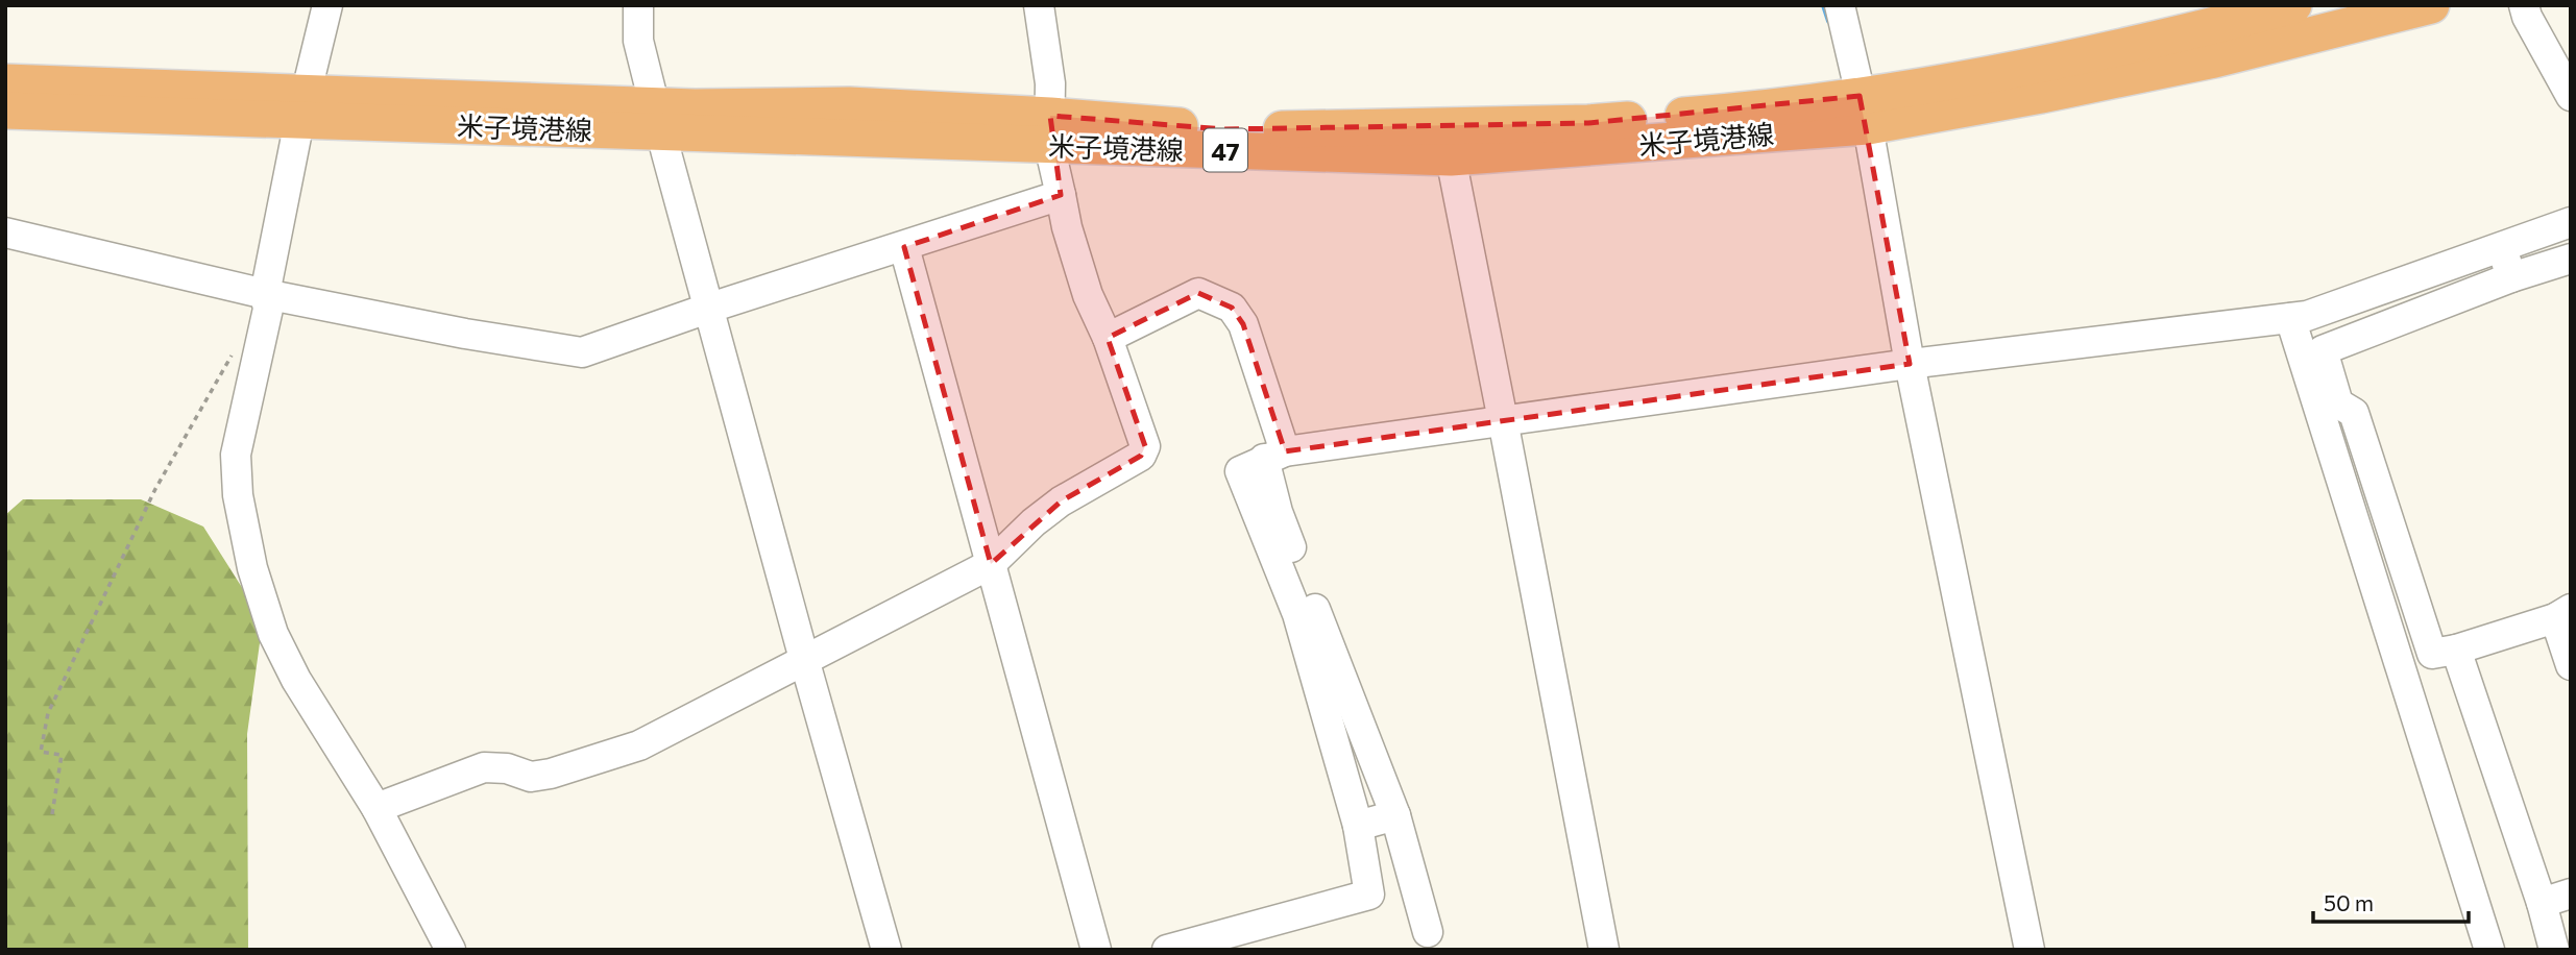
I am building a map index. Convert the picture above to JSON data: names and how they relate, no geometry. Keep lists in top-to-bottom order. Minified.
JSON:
{"streets":{"main road":["米子境港線","47"]},"scale_bar":"50 m"}
